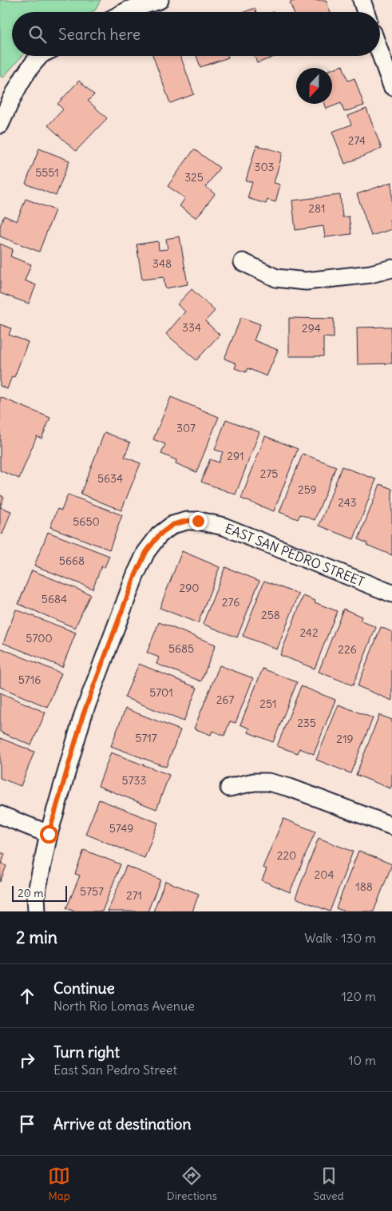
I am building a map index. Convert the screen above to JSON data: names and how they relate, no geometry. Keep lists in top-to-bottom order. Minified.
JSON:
{"streets":{"street":["EAST SAN PEDRO STREET"]},"house_numbers":["274","303","5551","325","281","348","334","294","307","291","275","5634","259","243","5650","5668","290","5684","276","258","242","5700","5685","226","5716","5701","267","251","235","5717","219","5733","5749","220","204","188","5757","271"],"scale_bar":"20 m","north":"bottom","page":{"search":"Search here","scale":"20 m","heading":["2 min","Walk · 130 m"],"list":[["Continue","North Rio Lomas Avenue","120 m"],["Turn right","East San Pedro Street","10 m"],"Arrive at destination"],"nav":["Map","Directions","Saved"]}}
